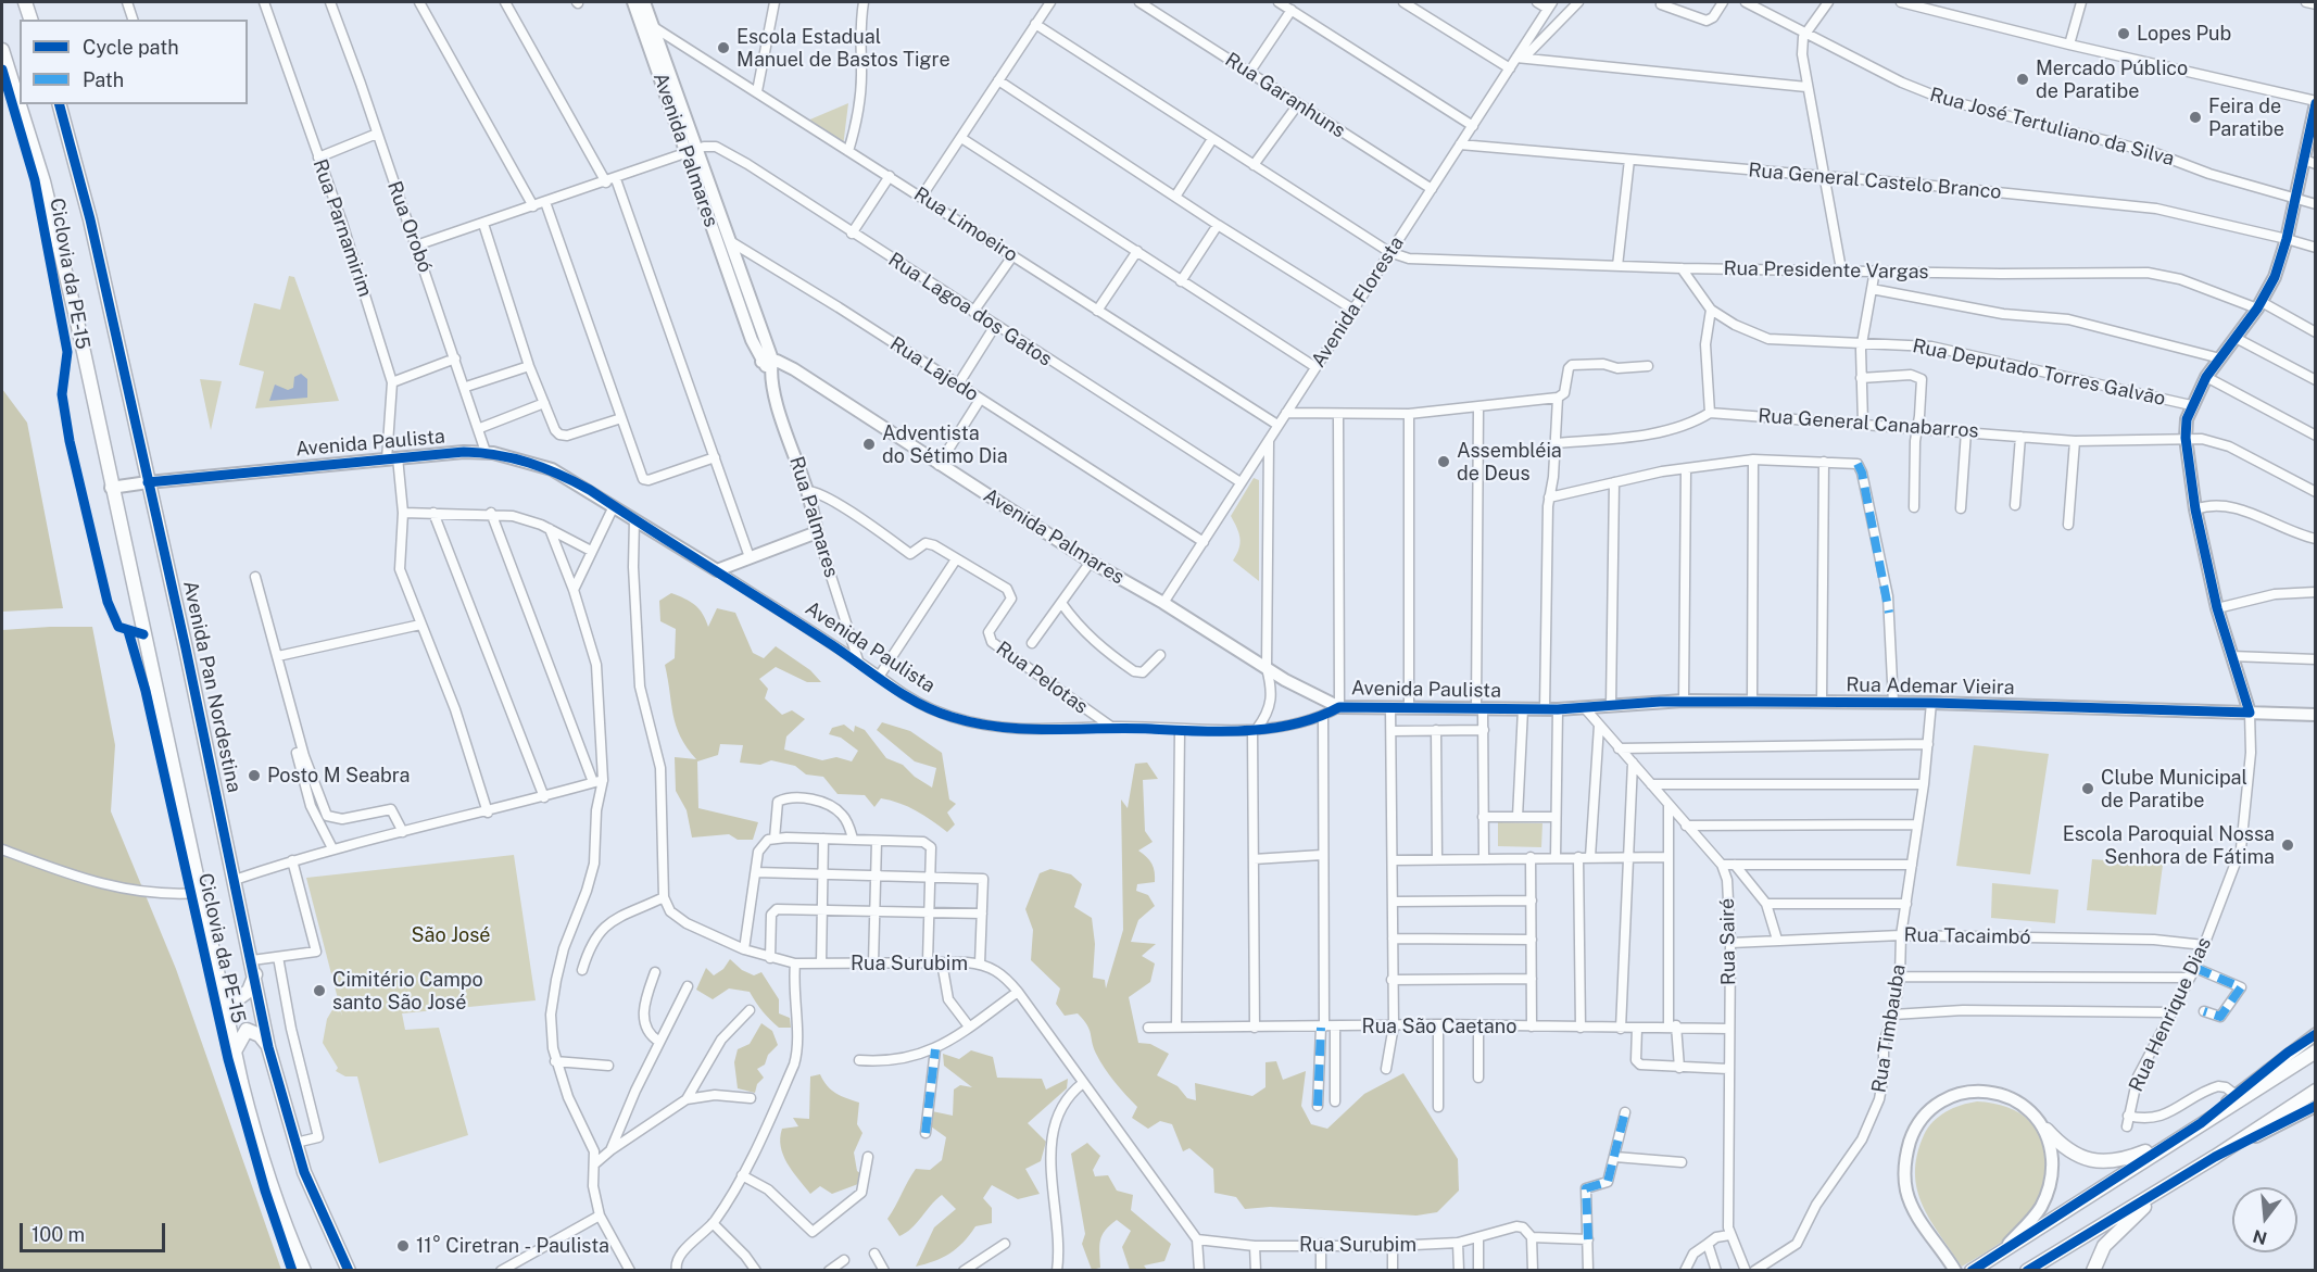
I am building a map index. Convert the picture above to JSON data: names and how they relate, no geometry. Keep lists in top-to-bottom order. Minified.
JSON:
{"streets":{"highway":["Avenida Pan Nordestina"],"main road":["Avenida Palmares","Avenida Paulista","Rua Palmares","Rua Ademar Vieira"],"street":["Rua Garanhuns","Rua José Tertuliano da Silva","Rua General Castelo Branco","Rua Limoeiro","Rua Orobó","Rua Parnamirim","Rua Presidente Vargas","Avenida Floresta","Rua Lagoa dos Gatos","Rua Lajedo","Rua Deputado Torres Galvão","Rua General Canabarros","Rua Pelotas","Rua Tacaimbó","Rua Sairé","Rua Surubim","Rua Henrique Dias","Rua São Caetano","Rua Timbauba"],"cycle path":["Ciclovia da PE-15"]},"crossings":[["Rua Garanhuns","Avenida Floresta"],["Avenida Palmares","Rua Limoeiro"],["Avenida Palmares","Avenida Floresta"],["Avenida Palmares","Rua Lagoa dos Gatos"],["Avenida Palmares","Rua Lajedo"],["Avenida Palmares","Avenida Paulista"],["Avenida Palmares","Rua Palmares"],["Rua General Castelo Branco","Avenida Floresta"],["Rua Limoeiro","Avenida Floresta"],["Rua Orobó","Avenida Paulista"],["Rua Parnamirim","Avenida Paulista"],["Rua Presidente Vargas","Avenida Floresta"],["Rua Presidente Vargas","Rua Deputado Torres Galvão"],["Avenida Floresta","Rua Lagoa dos Gatos"],["Avenida Floresta","Rua Lajedo"],["Avenida Paulista","Rua Palmares"],["Avenida Paulista","Rua Pelotas"],["Avenida Paulista","Avenida Pan Nordestina"],["Avenida Paulista","Rua Ademar Vieira"],["Rua Palmares","Rua Pelotas"],["Rua Ademar Vieira","Rua Henrique Dias"],["Rua Ademar Vieira","Rua Timbauba"],["Rua Tacaimbó","Rua Sairé"],["Rua Tacaimbó","Rua Henrique Dias"],["Rua Tacaimbó","Rua Timbauba"],["Rua Sairé","Rua São Caetano"]],"parks":["São José"],"places":["Lopes Pub","Escola Estadual Manuel de Bastos Tigre","Mercado Público de Paratibe","Feira de Paratibe","Adventista do Sétimo Dia","Assembléia de Deus","Posto M Seabra","Clube Municipal de Paratibe","Escola Paroquial Nossa Senhora de Fátima","Cimitério Campo santo São José","11° Ciretran - Paulista"],"legend":["Cycle path","Path"],"scale_bar":"100 m","north":"bottom"}
